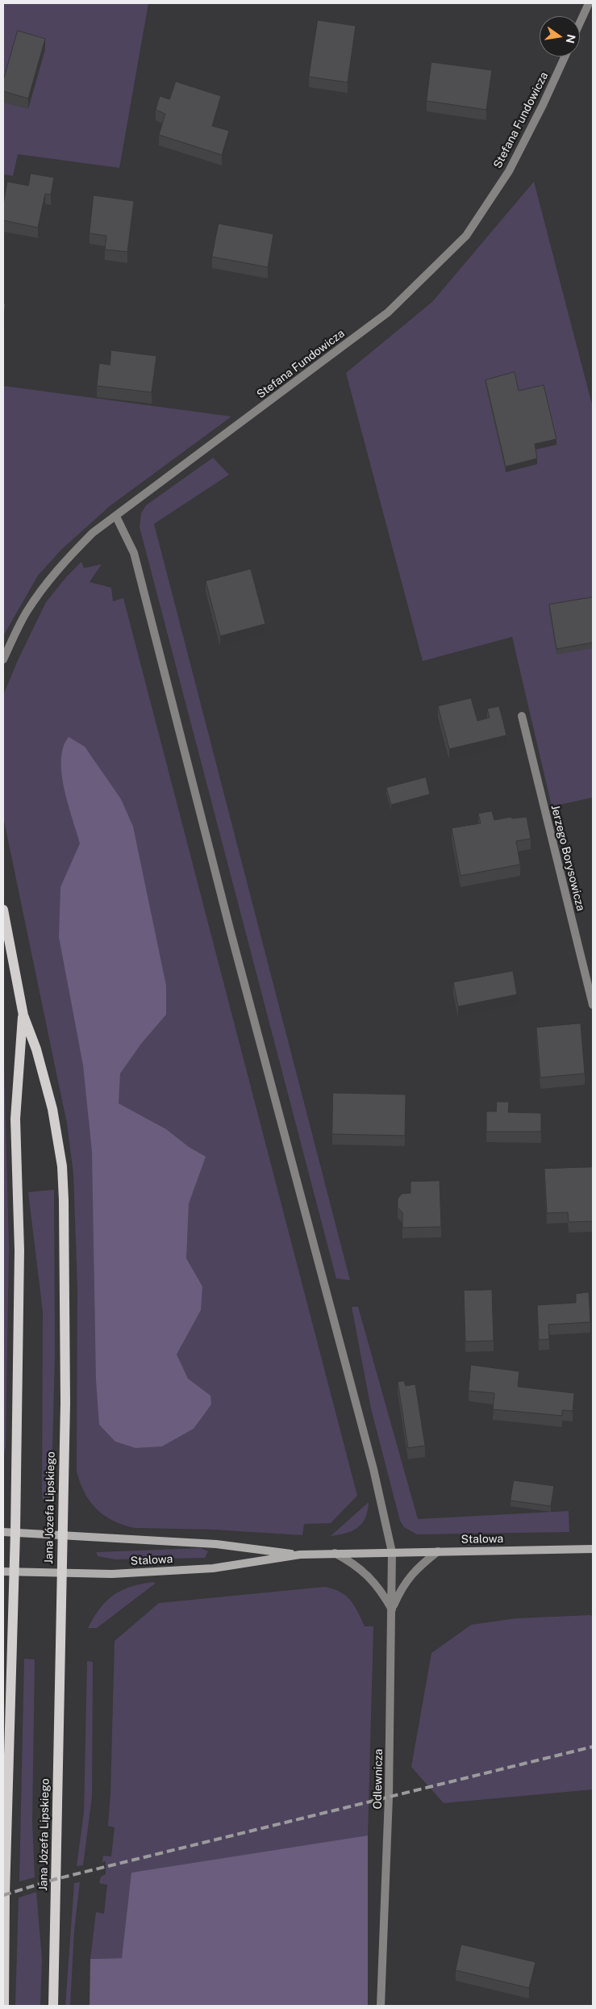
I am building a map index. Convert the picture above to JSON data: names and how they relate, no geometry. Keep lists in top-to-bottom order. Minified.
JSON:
{"streets":{"main road":["Jana Józefa Lipskiego"],"street":["Stefana Fundowicza","Jerzego Borysowicza","Stalowa","Odlewnicza"]},"crossings":[["Stefana Fundowicza","Odlewnicza"],["Jana Józefa Lipskiego","Stalowa"],["Stalowa","Odlewnicza"]],"north":"right"}
